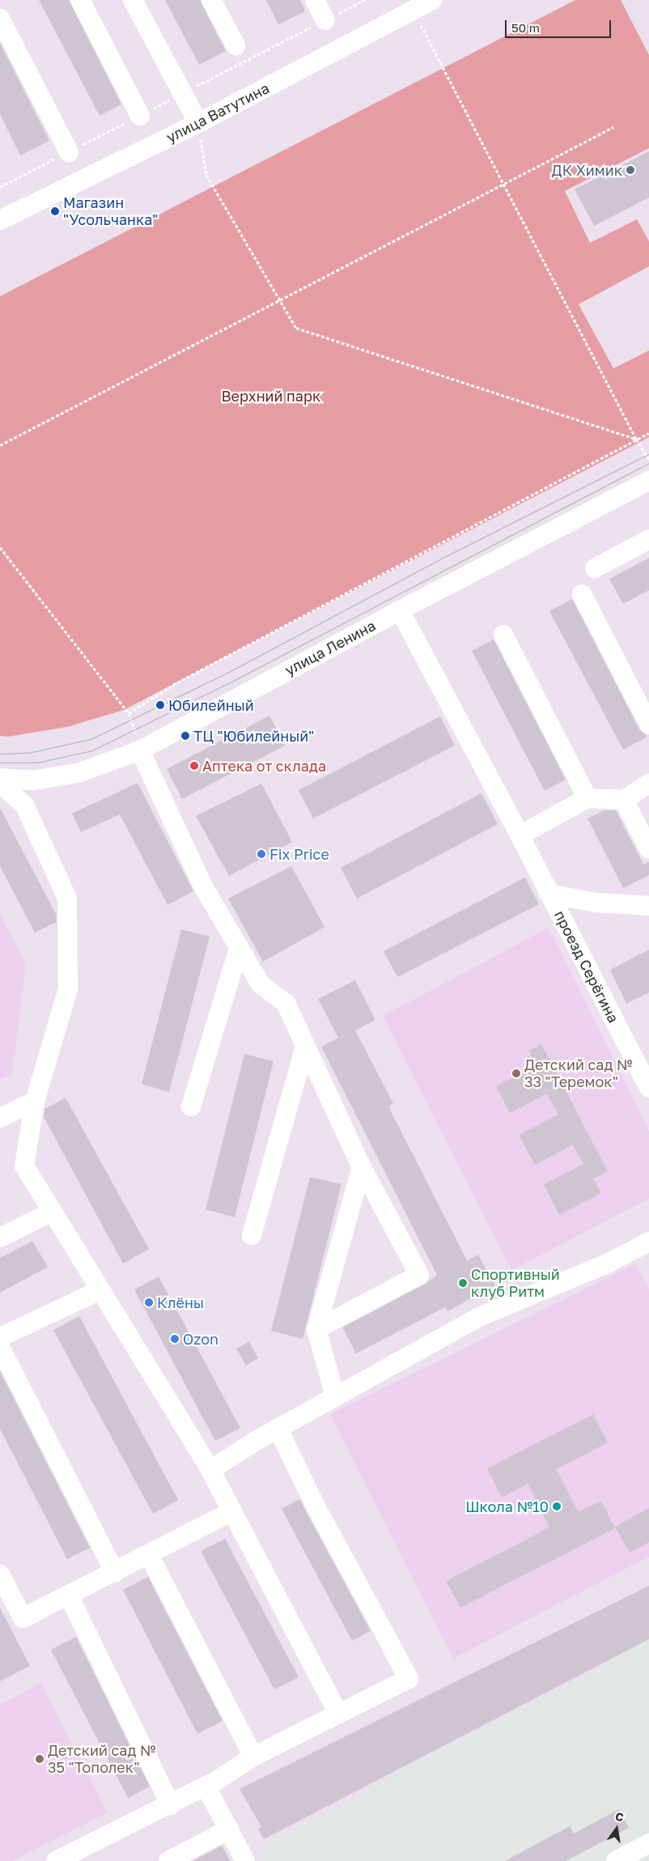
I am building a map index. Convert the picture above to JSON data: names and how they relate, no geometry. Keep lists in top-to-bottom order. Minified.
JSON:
{"streets":{"street":["улица Ватутина","улица Ленина","проезд Серёгина"]},"crossings":[["улица Ленина","проезд Серёгина"]],"parks":["Верхний парк"],"places":["ДК Химик","Магазин \"Усольчанка\"","Юбилейный","ТЦ \"Юбилейный\"","Аптека от склада","Fix Price","Детский сад № 33 \"Теремок\"","Спортивный клуб Ритм","Клёны","Ozon","Школа №10","Детский сад № 35 \"Тополек\""],"scale_bar":"50 m","north":"top"}
